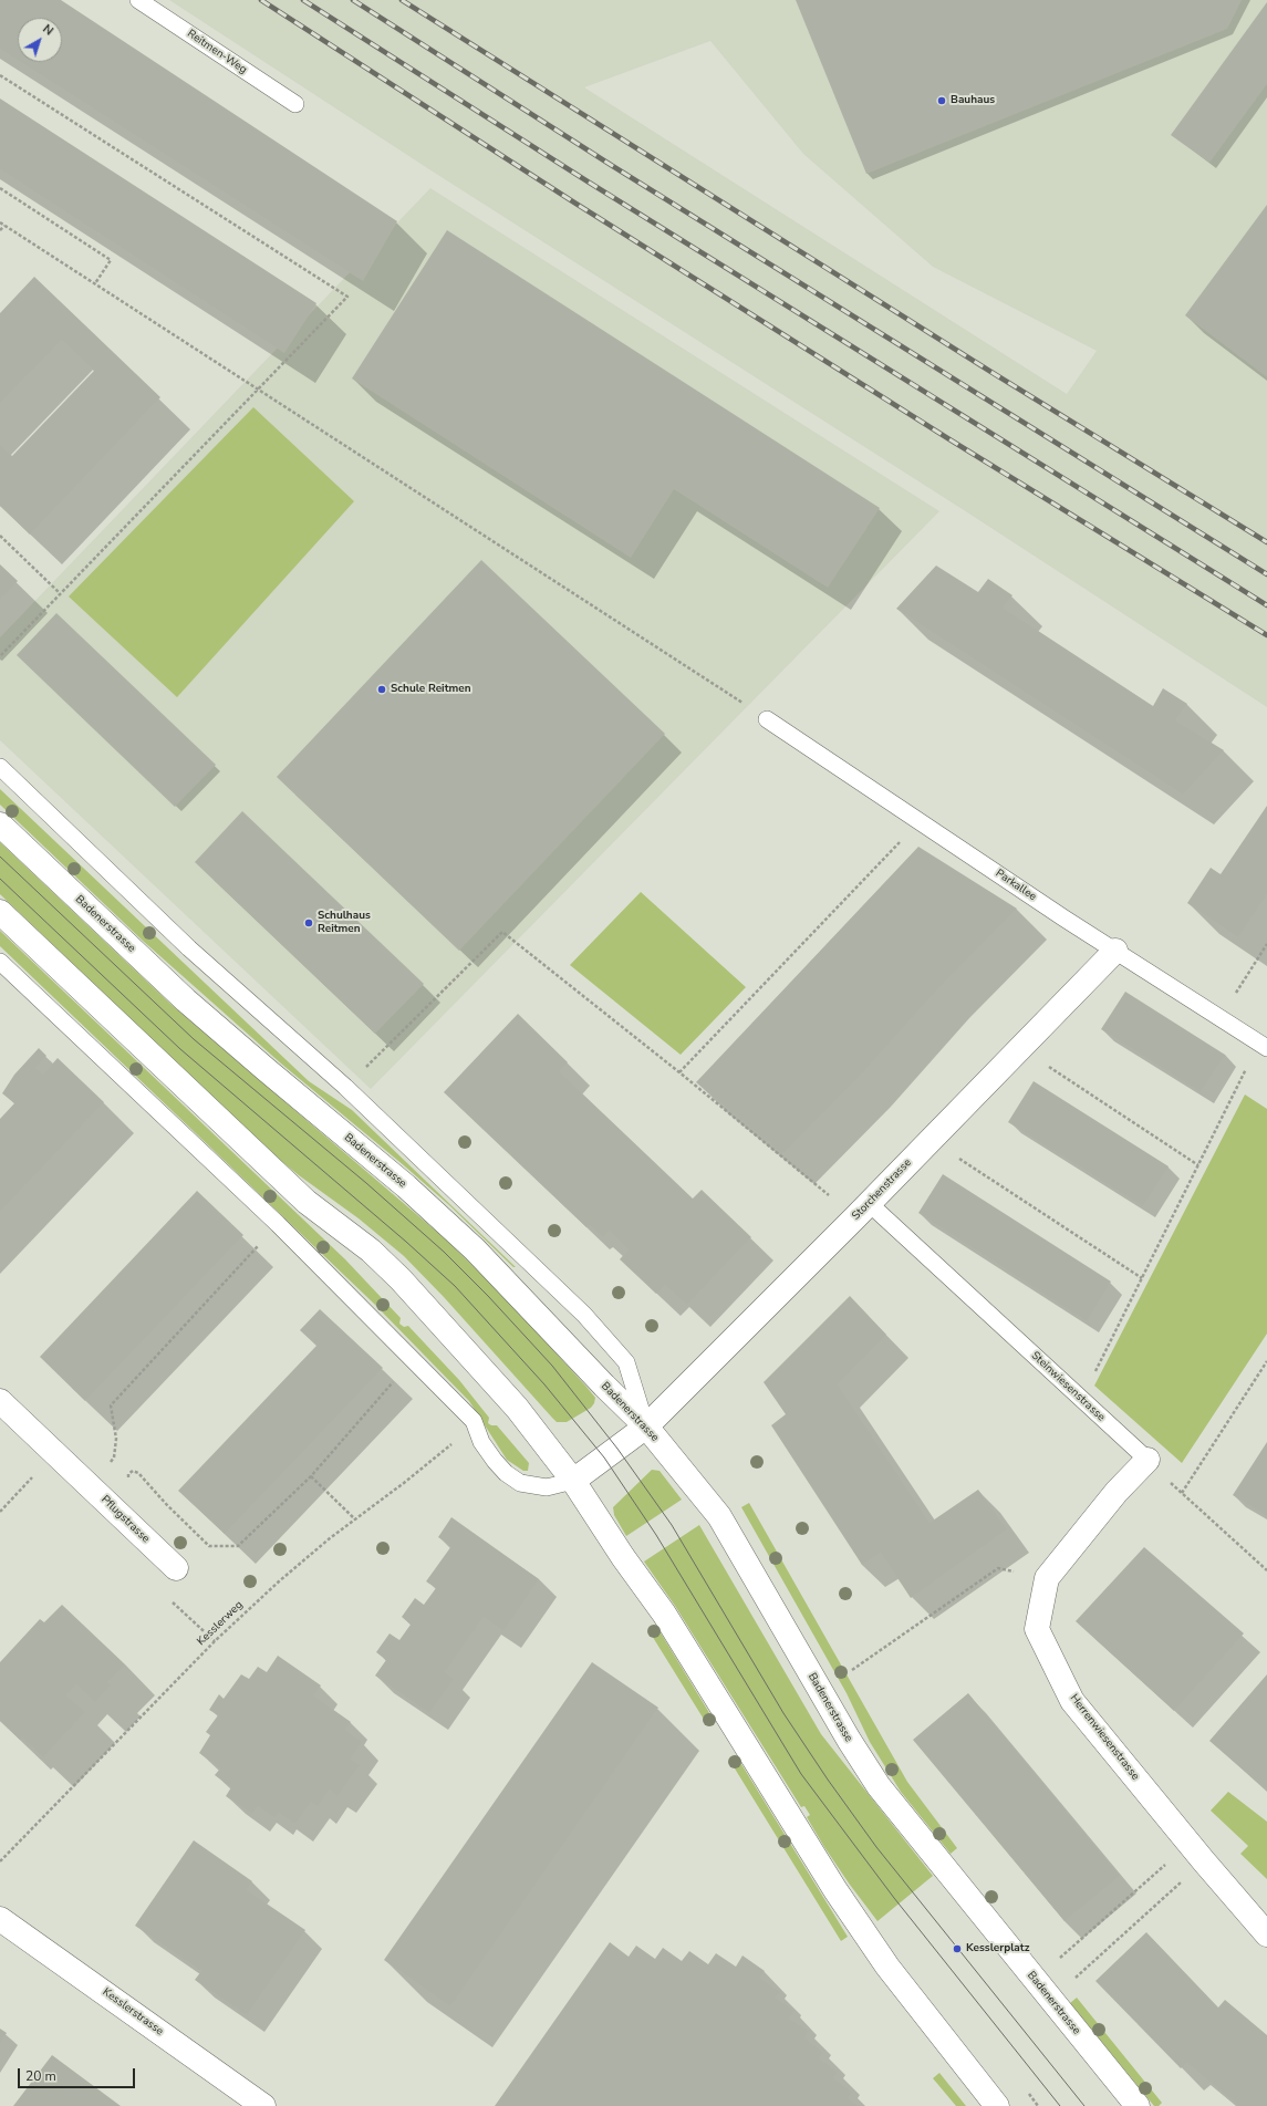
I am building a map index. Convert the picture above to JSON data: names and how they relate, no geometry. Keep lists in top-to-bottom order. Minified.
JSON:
{"streets":{"main road":["Badenerstrasse","Storchenstrasse","Pflugstrasse","Herrenwiesenstrasse","Kesslerstrasse"],"lane":["Reitmen-Weg","Parkallee","Steinwiesenstrasse"],"path":["Kesslerweg"]},"crossings":[["Parkallee","Storchenstrasse"],["Badenerstrasse","Storchenstrasse"],["Storchenstrasse","Steinwiesenstrasse"],["Steinwiesenstrasse","Herrenwiesenstrasse"]],"places":["Bauhaus","Schule Reitmen","Schulhaus Reitmen","Kesslerplatz"],"scale_bar":"20 m","north":"top right"}
